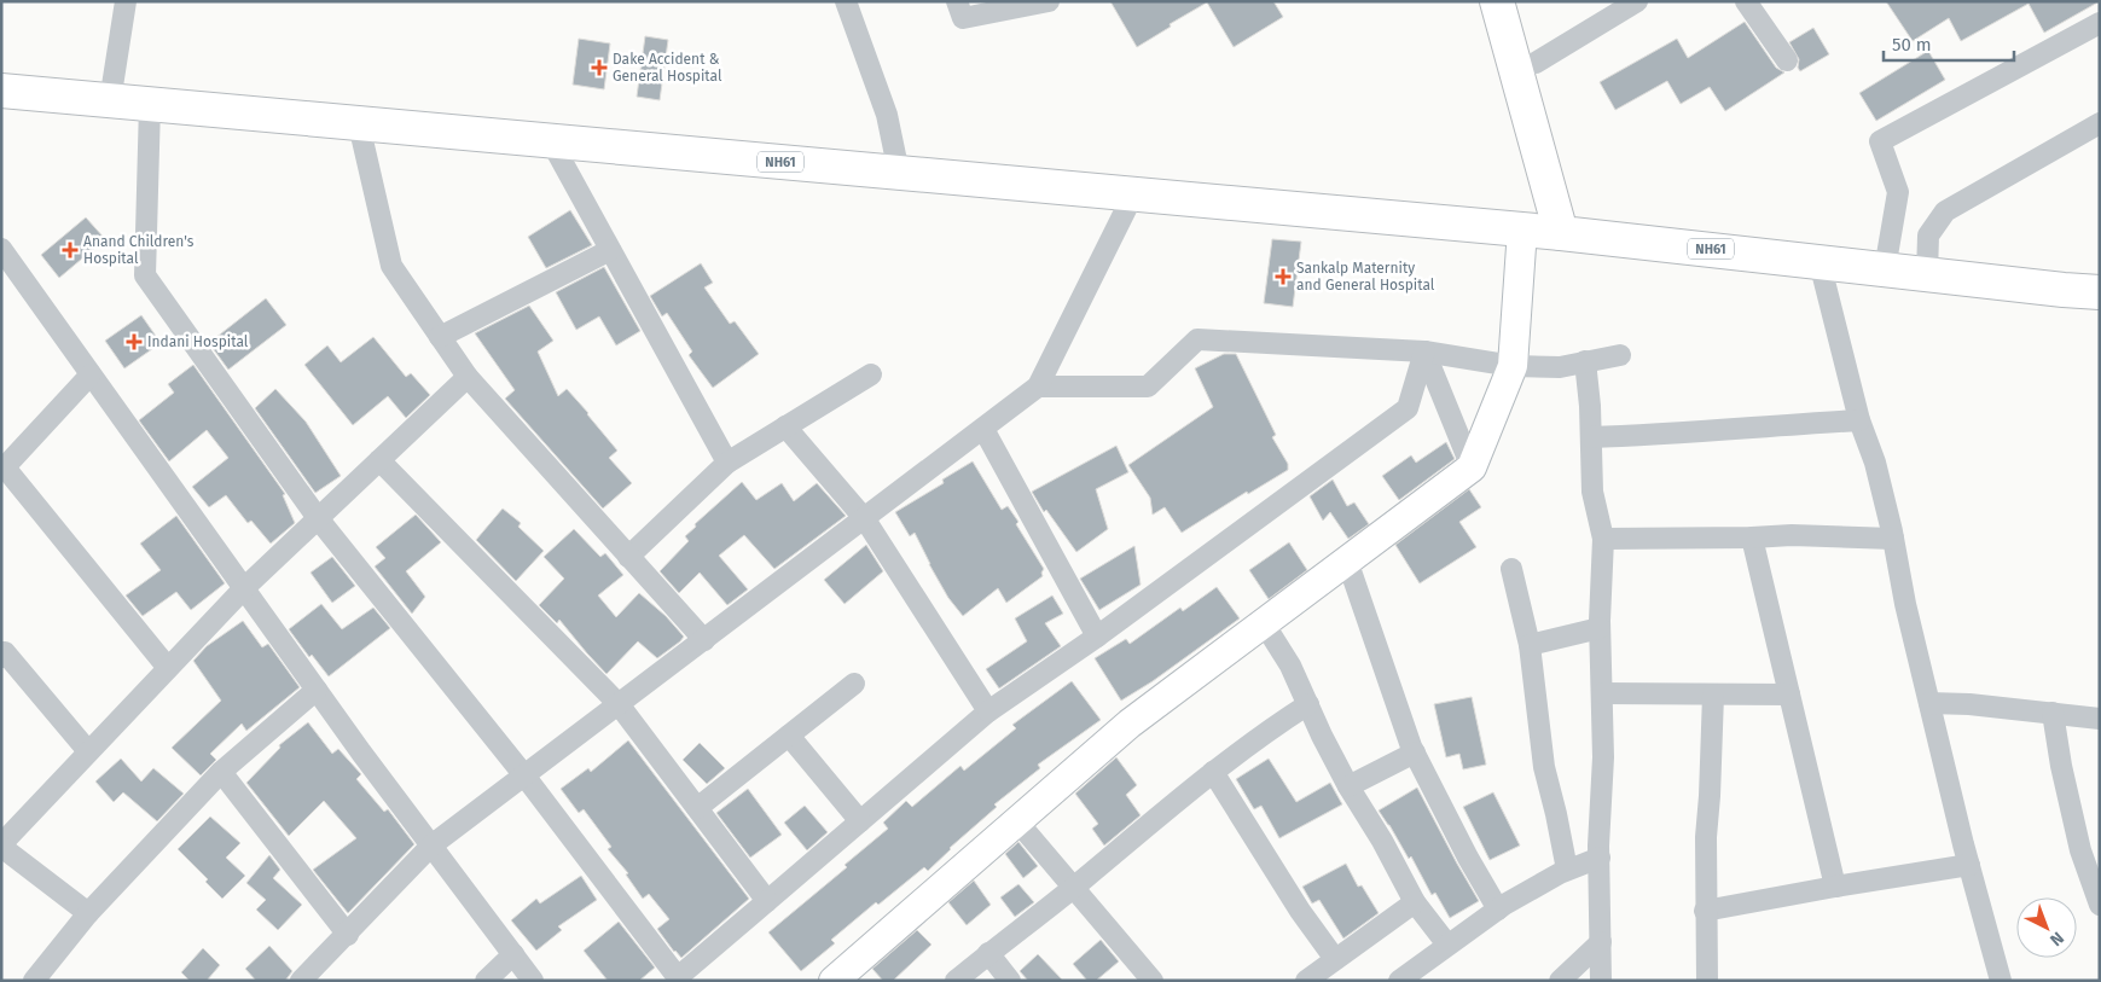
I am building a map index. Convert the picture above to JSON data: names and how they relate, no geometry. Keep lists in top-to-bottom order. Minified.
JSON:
{"streets":{"main road":["NH61"]},"places":{"health":["Dake Accident & General Hospital","Anand Children's Hospital","Sankalp Maternity and General Hospital","Indani Hospital"]},"scale_bar":"50 m","north":"bottom right"}
